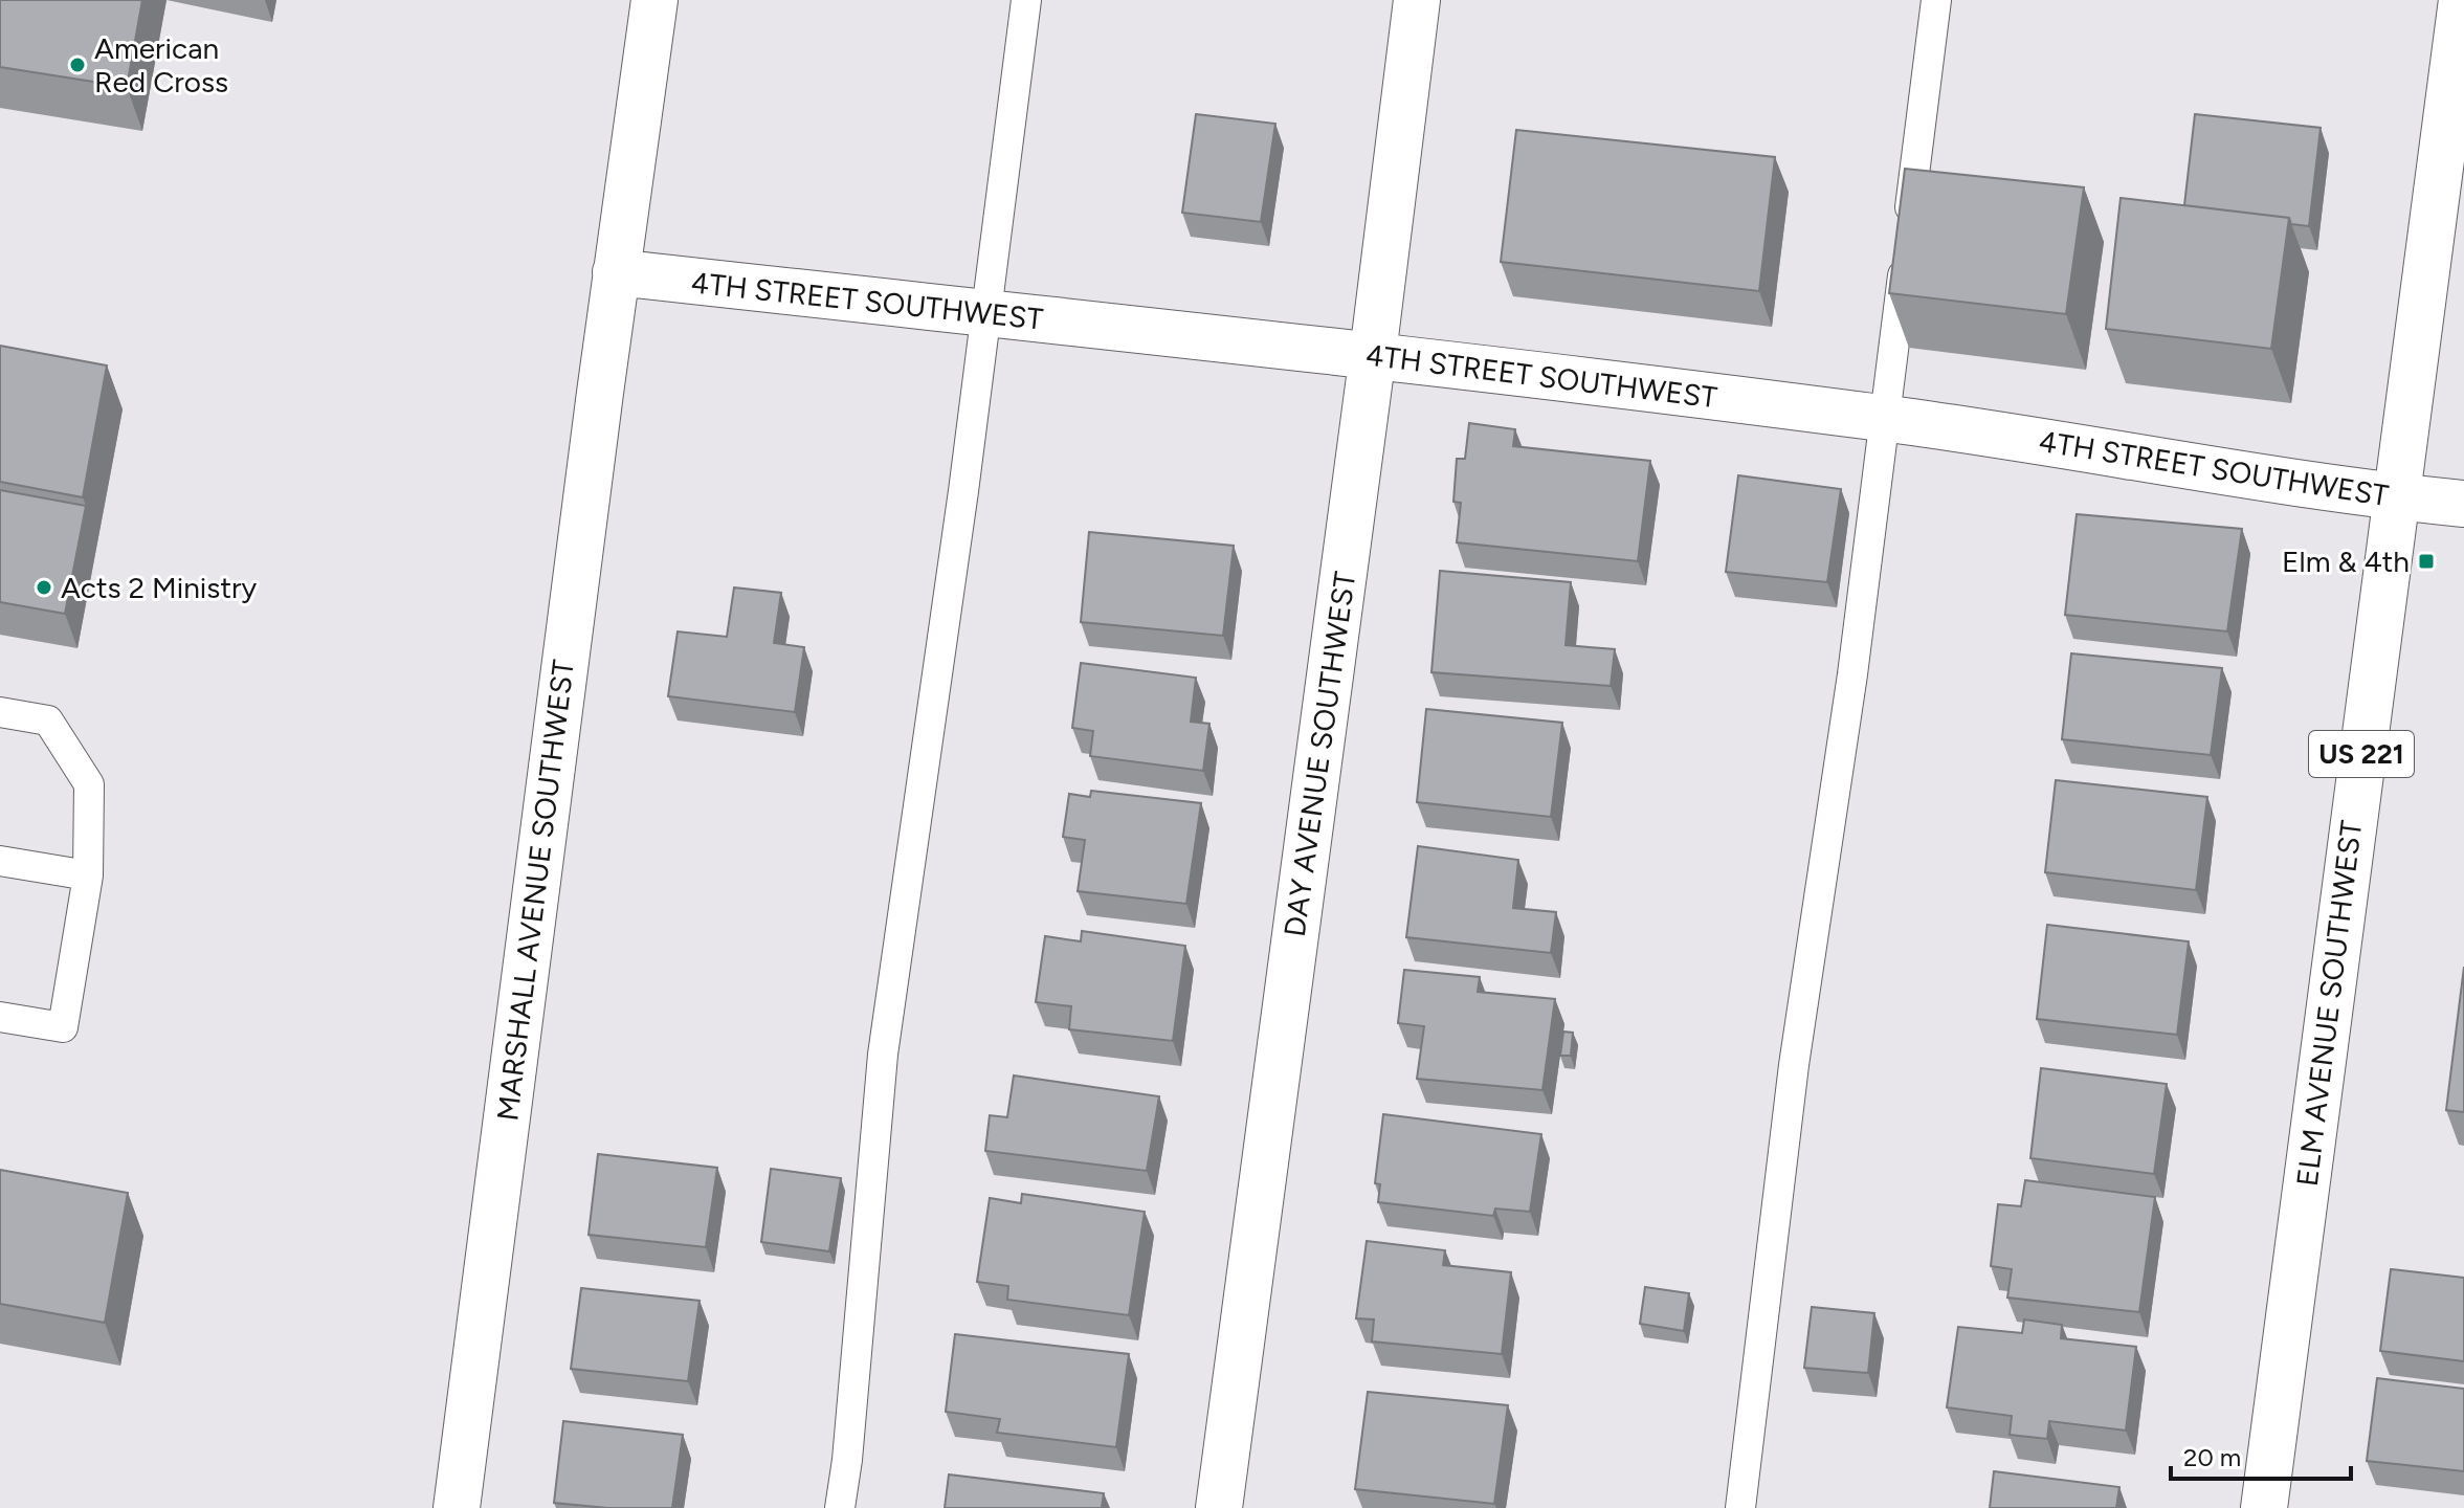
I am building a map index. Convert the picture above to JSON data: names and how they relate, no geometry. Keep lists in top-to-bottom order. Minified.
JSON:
{"streets":{"street":["4TH STREET SOUTHWEST","DAY AVENUE SOUTHWEST","US 221","MARSHALL AVENUE SOUTHWEST","ELM AVENUE SOUTHWEST"]},"crossings":[["4TH STREET SOUTHWEST","DAY AVENUE SOUTHWEST"],["4TH STREET SOUTHWEST","MARSHALL AVENUE SOUTHWEST"],["4TH STREET SOUTHWEST","ELM AVENUE SOUTHWEST"]],"places":{"other":["American Red Cross","Acts 2 Ministry"],"transit":["Elm & 4th"]},"scale_bar":"20 m"}
